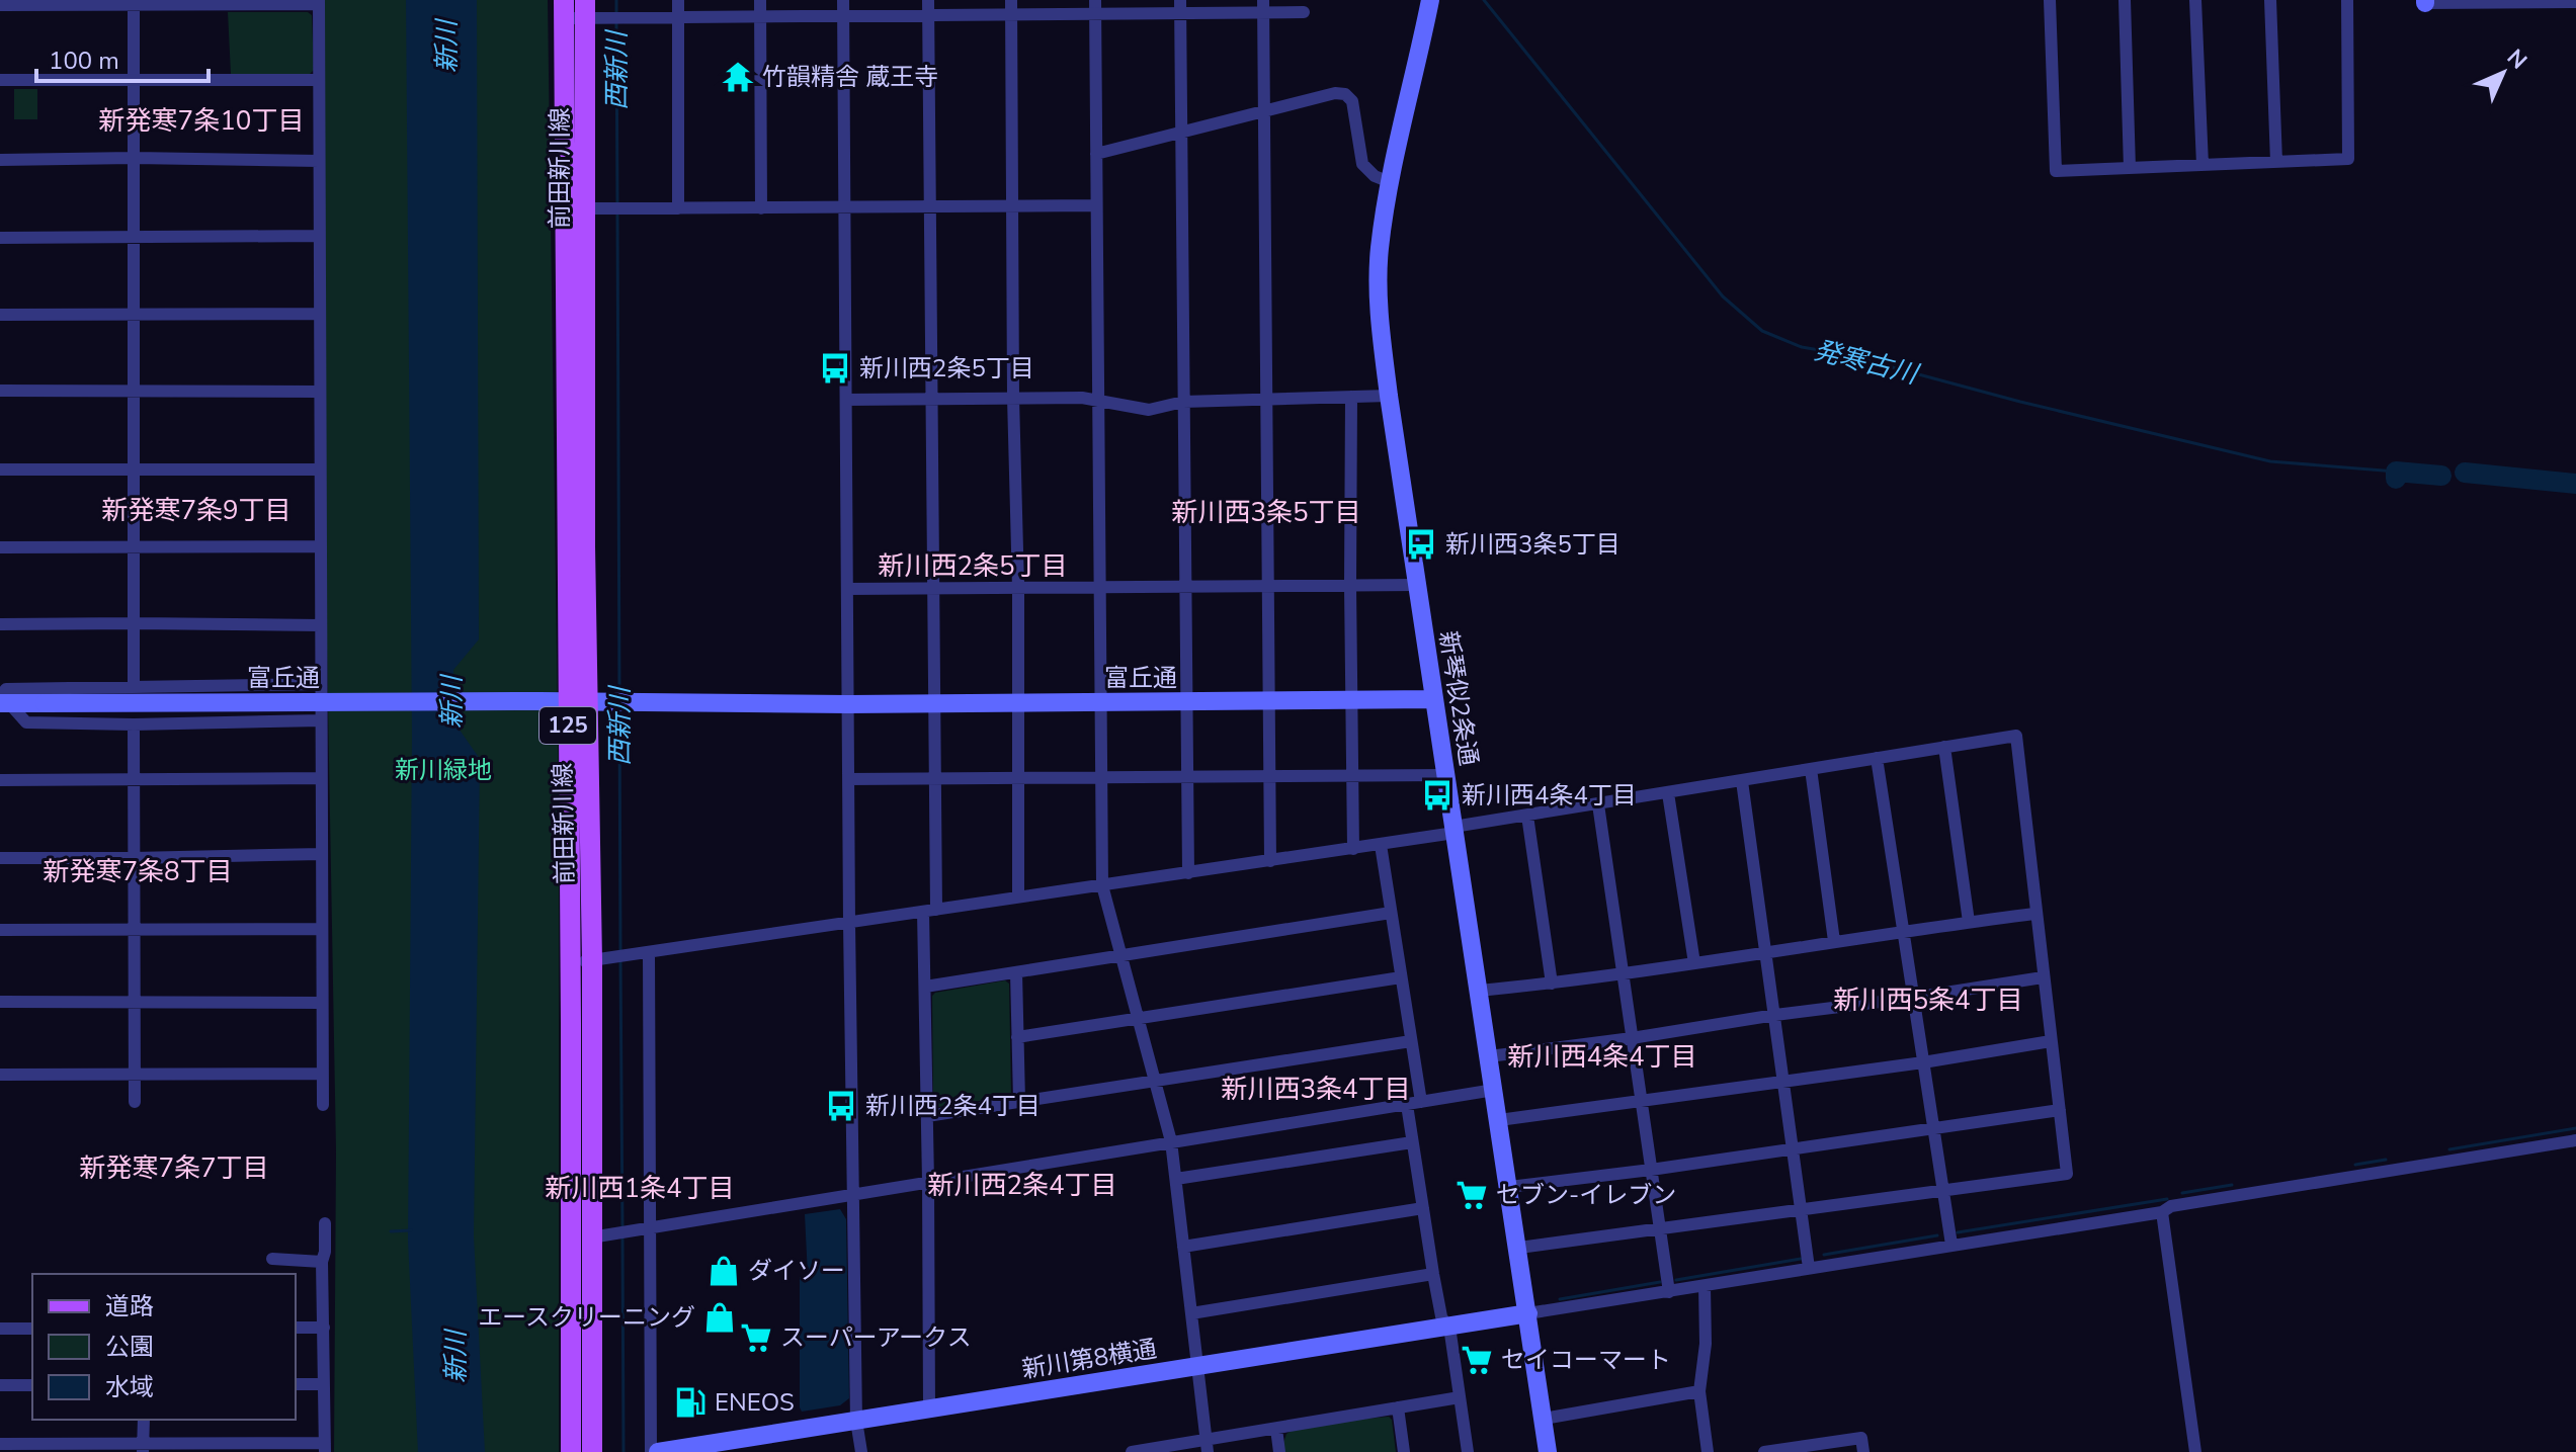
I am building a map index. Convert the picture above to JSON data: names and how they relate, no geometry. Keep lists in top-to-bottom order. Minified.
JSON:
{"streets":{"main road":["前田新川線","125"],"street":["富丘通","新琴似2条通","新川第8横通"]},"crossings":[["前田新川線","富丘通"],["富丘通","新琴似2条通"],["新琴似2条通","新川第8横通"]],"districts":["新発寒7条10丁目","新発寒7条9丁目","新川西3条5丁目","新川西2条5丁目","新発寒7条8丁目","新川西5条4丁目","新川西4条4丁目","新川西3条4丁目","新発寒7条7丁目","新川西2条4丁目","新川西1条4丁目"],"water":["新川","西新川","発寒古川"],"parks":["新川緑地"],"places":{"temple":["竹韻精舎 蔵王寺"],"bus stop":["新川西2条5丁目","新川西3条5丁目","新川西4条4丁目","新川西2条4丁目"],"supermarket":["セブン-イレブン","スーパーアークス","セイコーマート"],"shop":["ダイソー","エースクリーニング"],"fuel station":["ENEOS"]},"legend":["道路","公園","水域"],"scale_bar":"100 m","north":"top right"}
